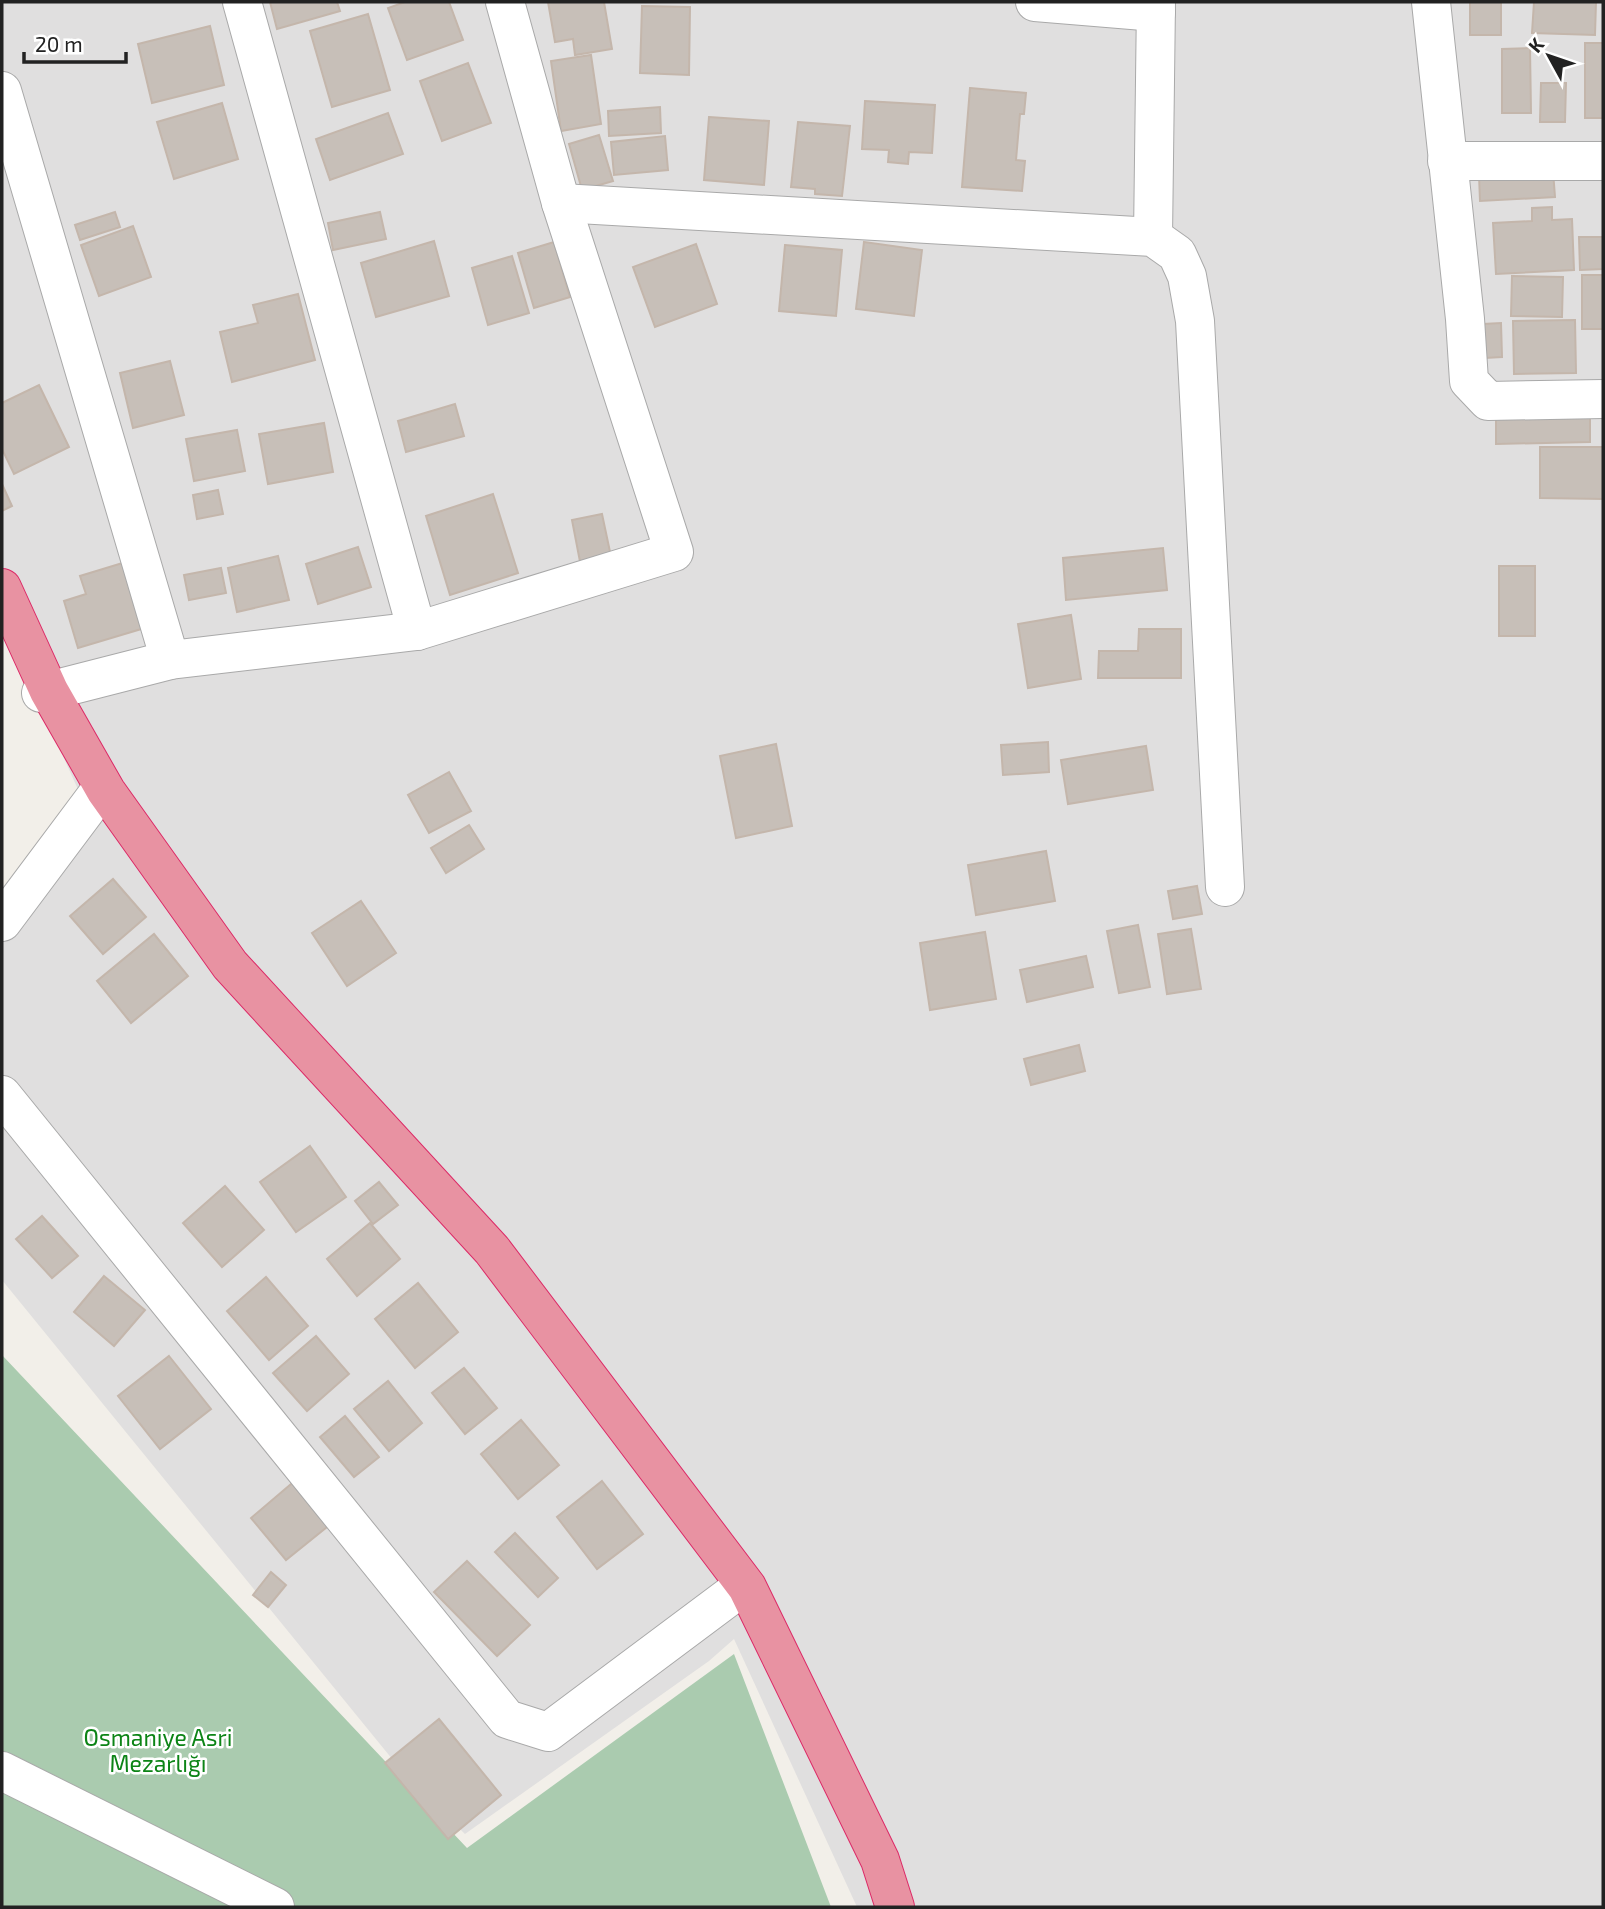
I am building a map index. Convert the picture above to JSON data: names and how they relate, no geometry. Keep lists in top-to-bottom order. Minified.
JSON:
{"parks":["Osmaniye Asri Mezarlığı"],"scale_bar":"20 m","north":"top left"}
